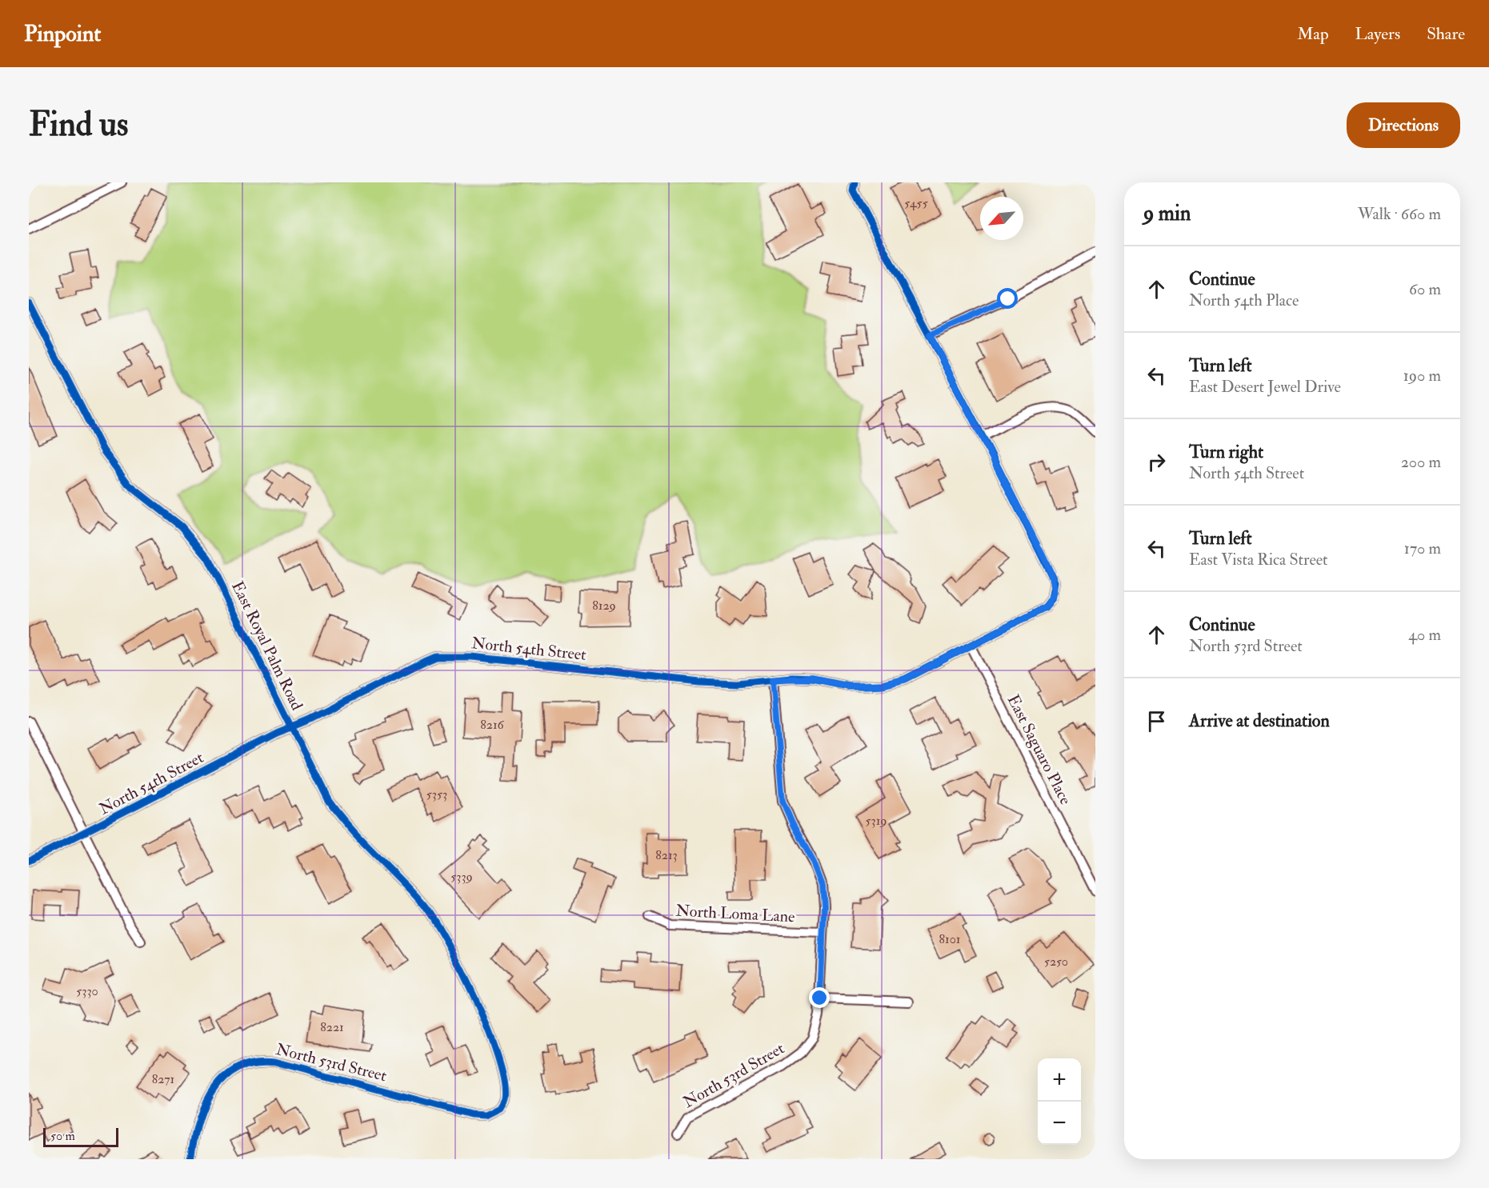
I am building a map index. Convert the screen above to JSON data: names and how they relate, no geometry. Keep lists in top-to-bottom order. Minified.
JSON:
{"streets":{"street":["East Royal Palm Road","North 54th Street","East Saguaro Place","North Loma Lane","North 53rd Street"]},"crossings":[["East Royal Palm Road","North 54th Street"],["East Royal Palm Road","North 53rd Street"],["North 54th Street","East Saguaro Place"],["North 54th Street","North 53rd Street"],["North Loma Lane","North 53rd Street"]],"house_numbers":["5455","8129","8216","5353","5319","8213","5339","8101","5250","5330","8221","8271"],"scale_bar":"50 m","north":"bottom left","page":{"header":"Pinpoint","nav":["Map","Layers","Share"],"buttons":"Directions","title":"Find us","heading":["9 min","Walk · 660 m"],"list":[["Continue","North 54th Place","60 m"],["Turn left","East Desert Jewel Drive","190 m"],["Turn right","North 54th Street","200 m"],["Turn left","East Vista Rica Street","170 m"],["Continue","North 53rd Street","40 m"],"Arrive at destination"],"map_buttons":["+","−"],"scale":"50 m"}}
